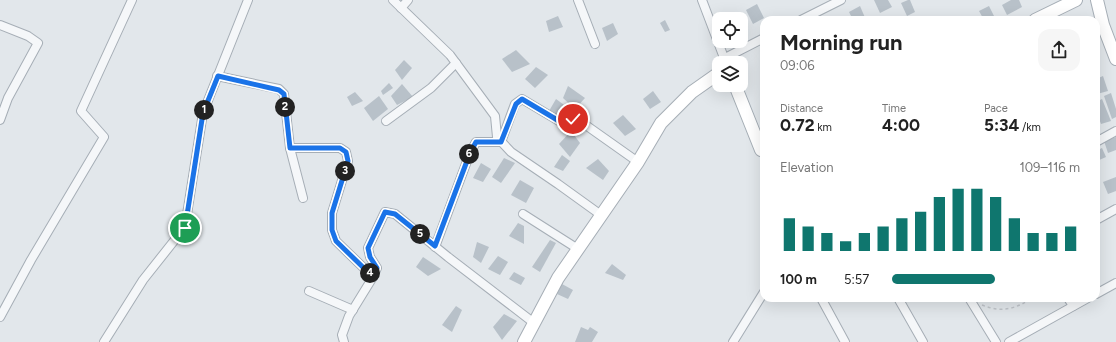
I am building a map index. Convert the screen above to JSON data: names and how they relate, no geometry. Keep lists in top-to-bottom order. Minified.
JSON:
{"page":{"heading":["Morning run","09:06"],"stats":[["Distance","0.72 km"],["Time","4:00"],["Pace","5:34 /km"]],"pins":["2","1","6","3","5","4"],"chart":["Elevation","109–116 m"],"list":[{"name":"100 m","note":"5:57"}]}}
